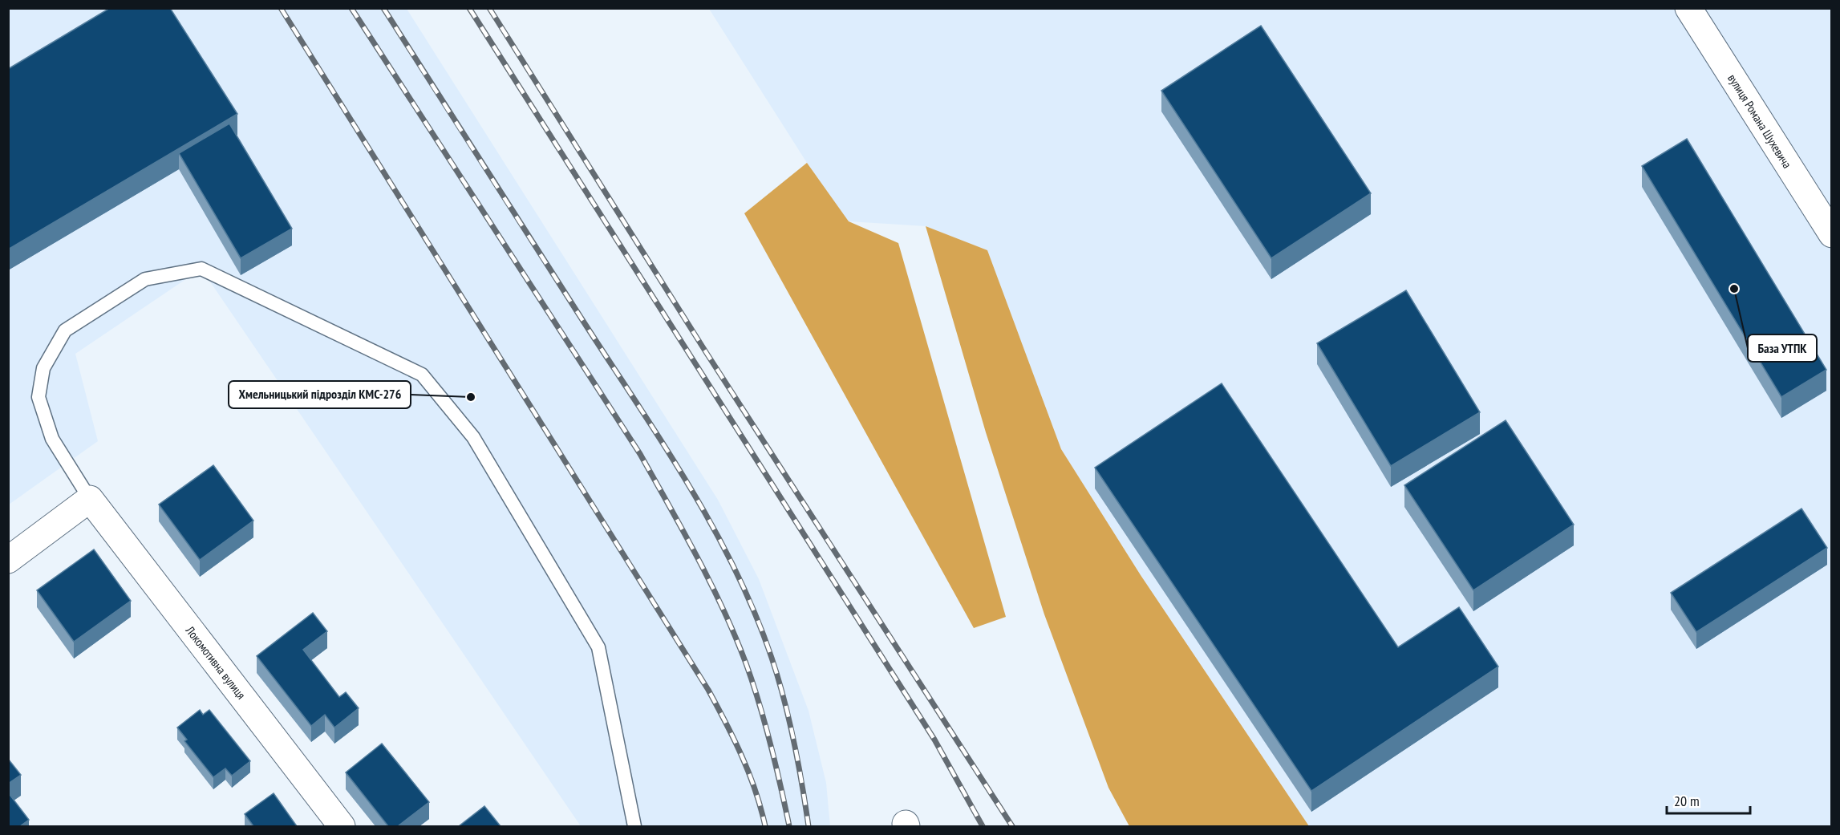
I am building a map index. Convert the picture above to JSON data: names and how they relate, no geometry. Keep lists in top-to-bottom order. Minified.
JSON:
{"streets":{"street":["вулиця Романа Шухевича","Локомотивна вулиця"]},"places":["База УТПК","Хмельницький підрозділ КМС-276"],"scale_bar":"20 m"}
